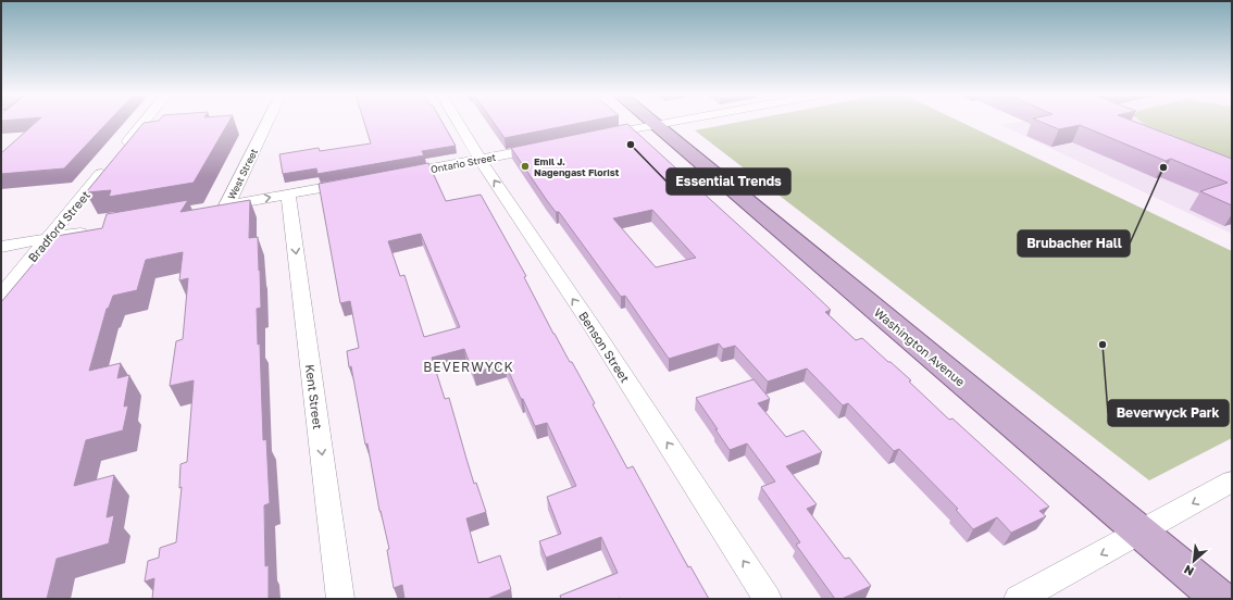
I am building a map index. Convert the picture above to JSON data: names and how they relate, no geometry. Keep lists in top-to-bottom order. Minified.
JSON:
{"streets":{"main road":["Washington Avenue"],"street":["Ontario Street","West Street","Bradford Street","Benson Street","Kent Street"]},"crossings":[["Ontario Street","Benson Street"]],"one_way":["Benson Street","Kent Street"],"districts":["BEVERWYCK"],"places":["Essential Trends","Emil J. Nagengast Florist","Brubacher Hall","Beverwyck Park"],"north":"bottom left"}
